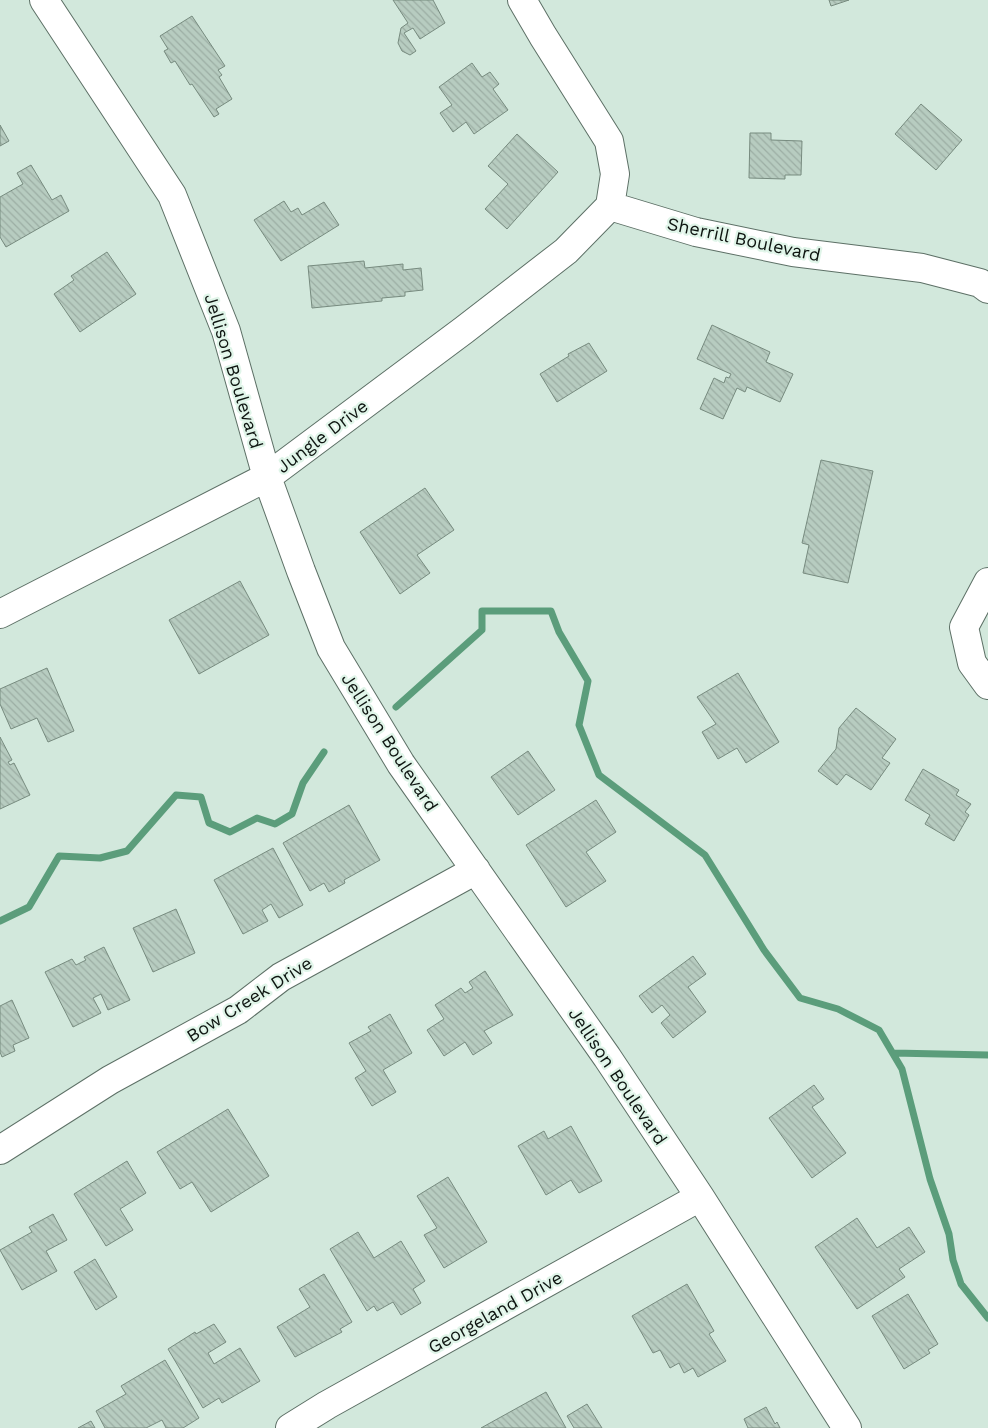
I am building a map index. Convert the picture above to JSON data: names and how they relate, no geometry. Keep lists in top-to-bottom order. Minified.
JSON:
{"streets":{"street":["Sherrill Boulevard","Jellison Boulevard","Jungle Drive","Bow Creek Drive","Georgeland Drive"]},"crossings":[["Sherrill Boulevard","Jungle Drive"],["Jellison Boulevard","Jungle Drive"],["Jellison Boulevard","Bow Creek Drive"],["Jellison Boulevard","Georgeland Drive"]]}
